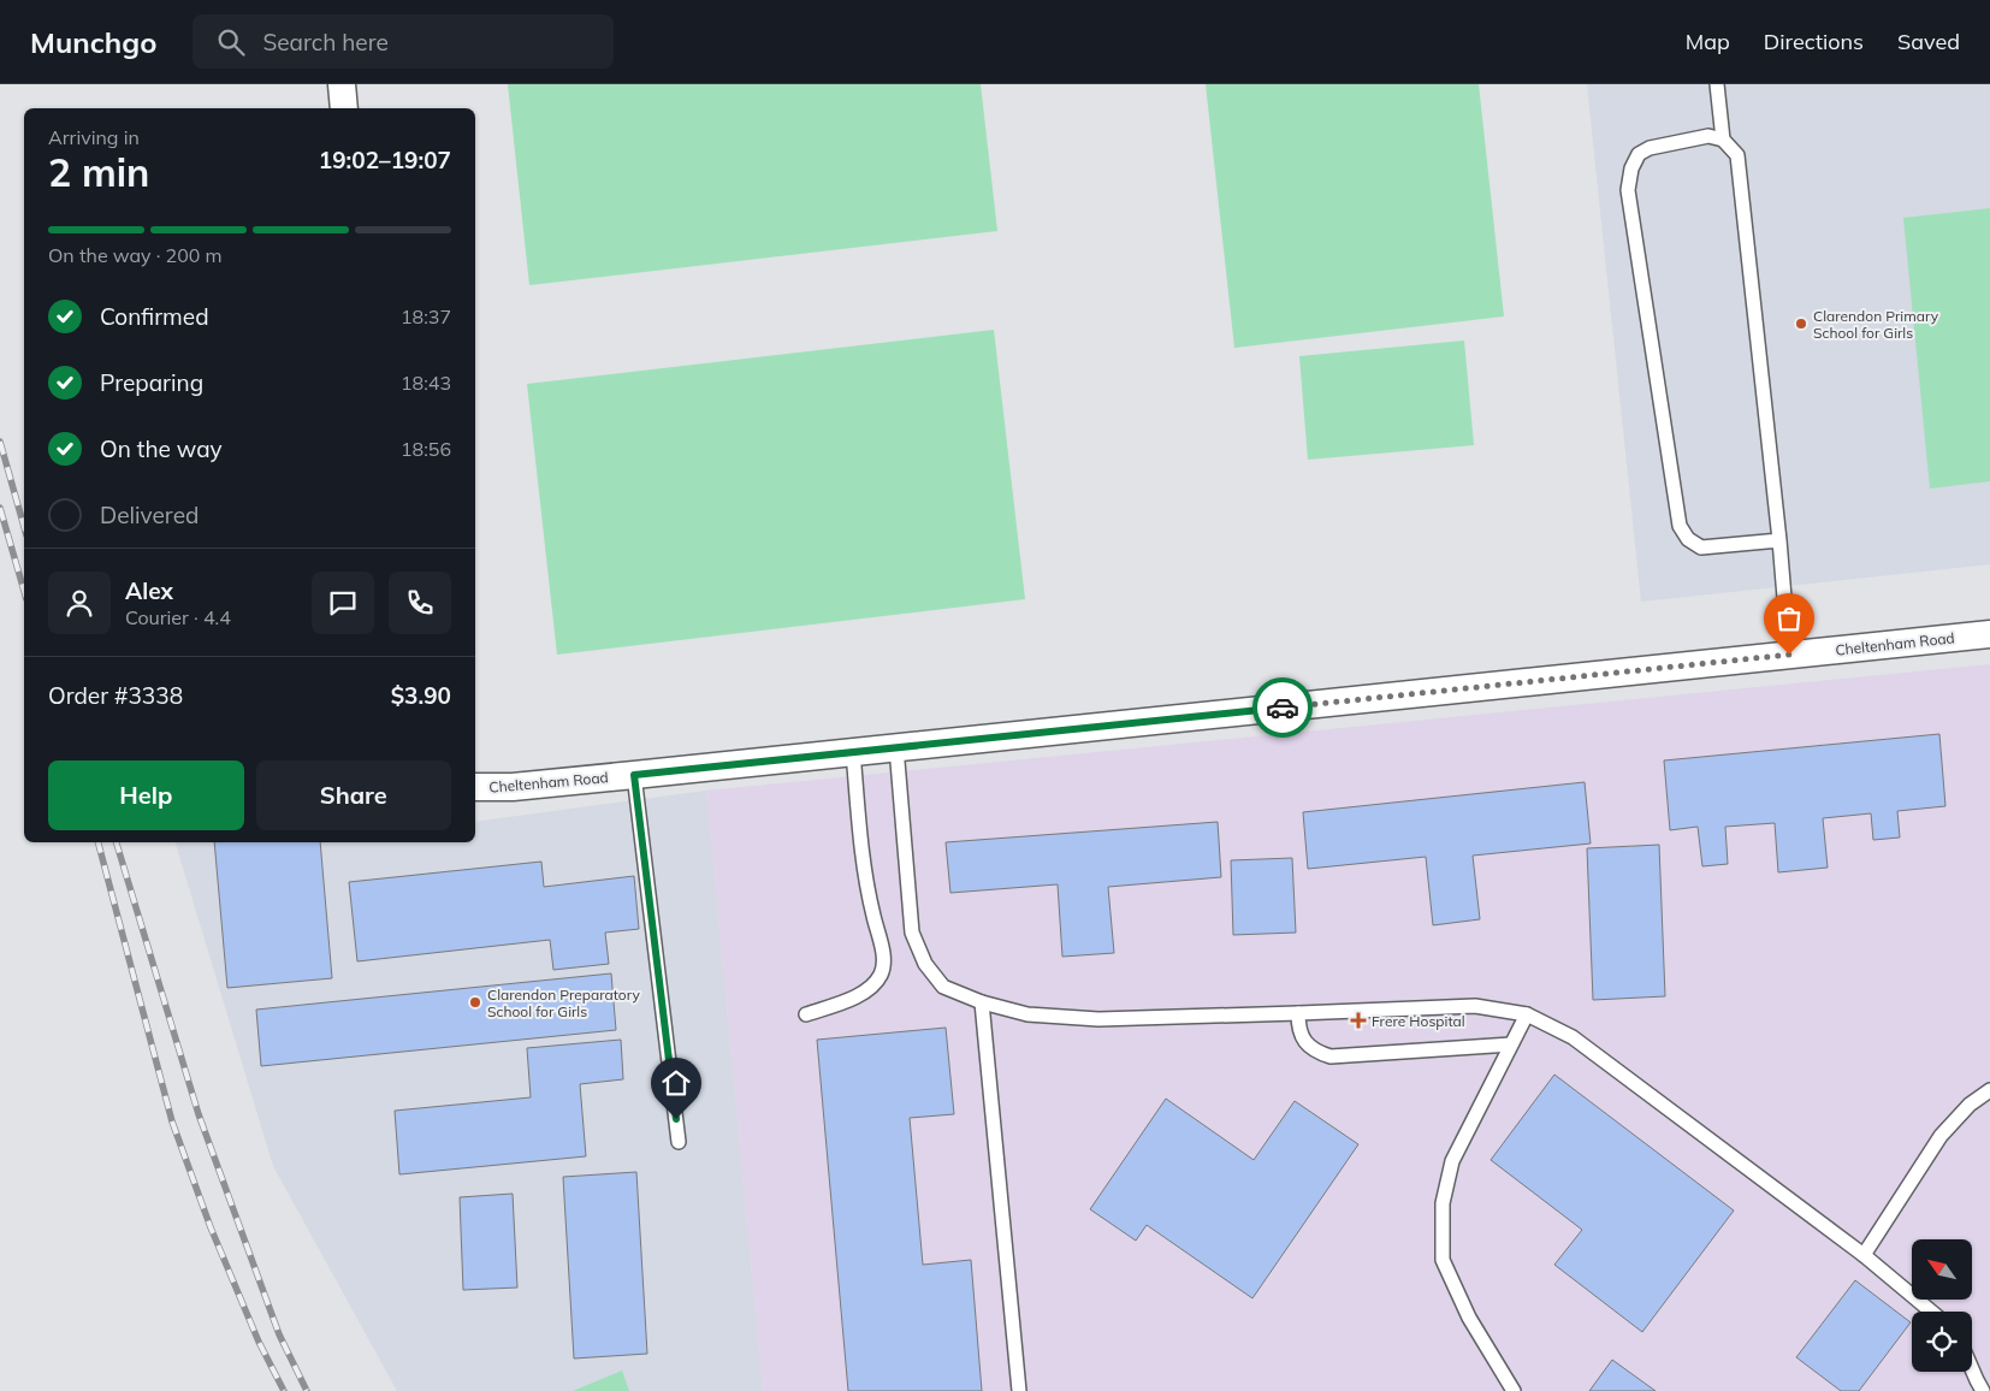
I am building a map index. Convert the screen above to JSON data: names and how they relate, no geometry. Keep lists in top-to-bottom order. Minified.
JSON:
{"streets":{"street":["Cheltenham Road"]},"places":{"other":["Clarendon Primary School for Girls","Clarendon Preparatory School for Girls"],"health":["Frere Hospital"]},"north":"top left","page":{"header":"Munchgo","search":"Search here","nav":["Map","Directions","Saved"],"heading":["2 min","Arriving in","19:02–19:07"],"panel":["Alex","Courier · 4.4","Order #3338","$3.90"],"bar":"On the way · 200 m","list":[["Confirmed","18:37"],["Preparing","18:43"],["On the way","18:56"],"Delivered"],"buttons":["Help","Share"]}}
